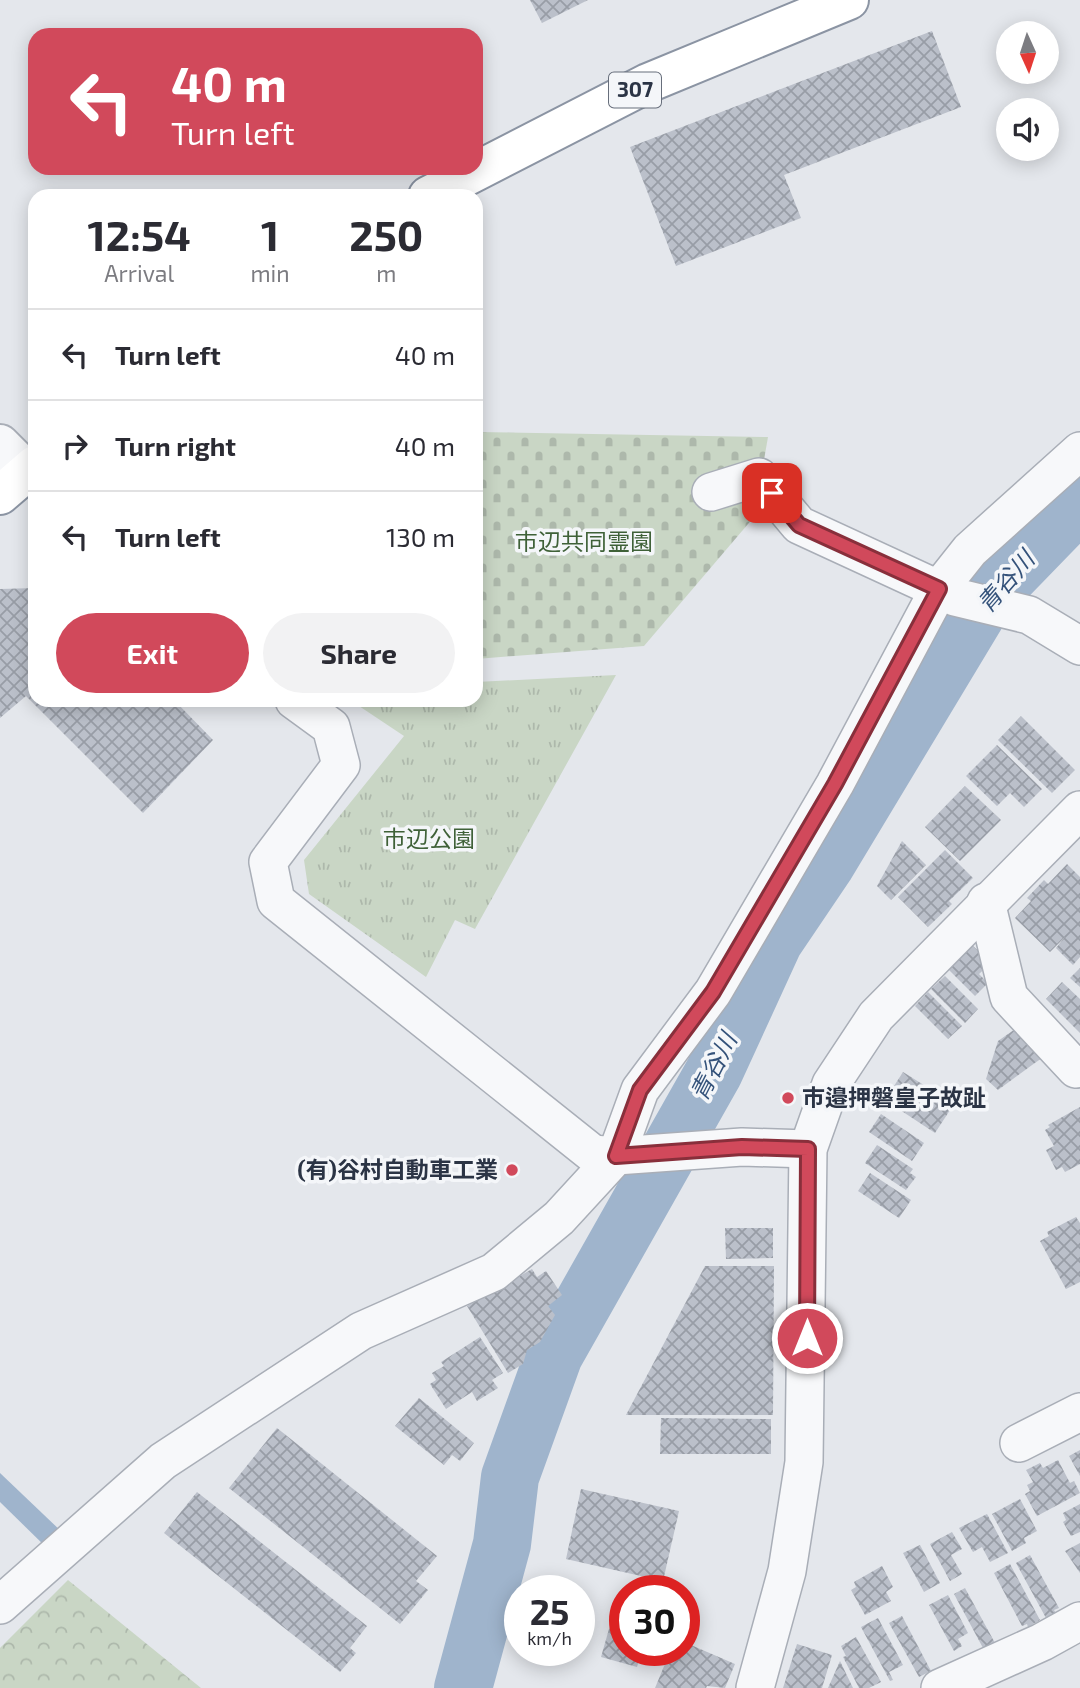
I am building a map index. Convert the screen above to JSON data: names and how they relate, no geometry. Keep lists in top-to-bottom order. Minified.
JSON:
{"streets":{"highway":["307"]},"water":["青谷川"],"parks":["市辺共同霊園","市辺公園"],"places":["市邉押磐皇子故趾","(有)谷村自動車工業"],"north":"bottom","page":{"turn":["40 m","Turn left"],"eta":["12:54","Arrival","1","min","250","m"],"list":[{"name":"Turn left","value":"40 m"},{"name":"Turn right","value":"40 m"},{"name":"Turn left","value":"130 m"}],"buttons":["Exit","Share"],"speed":"25 km/h","limit":"30"}}
